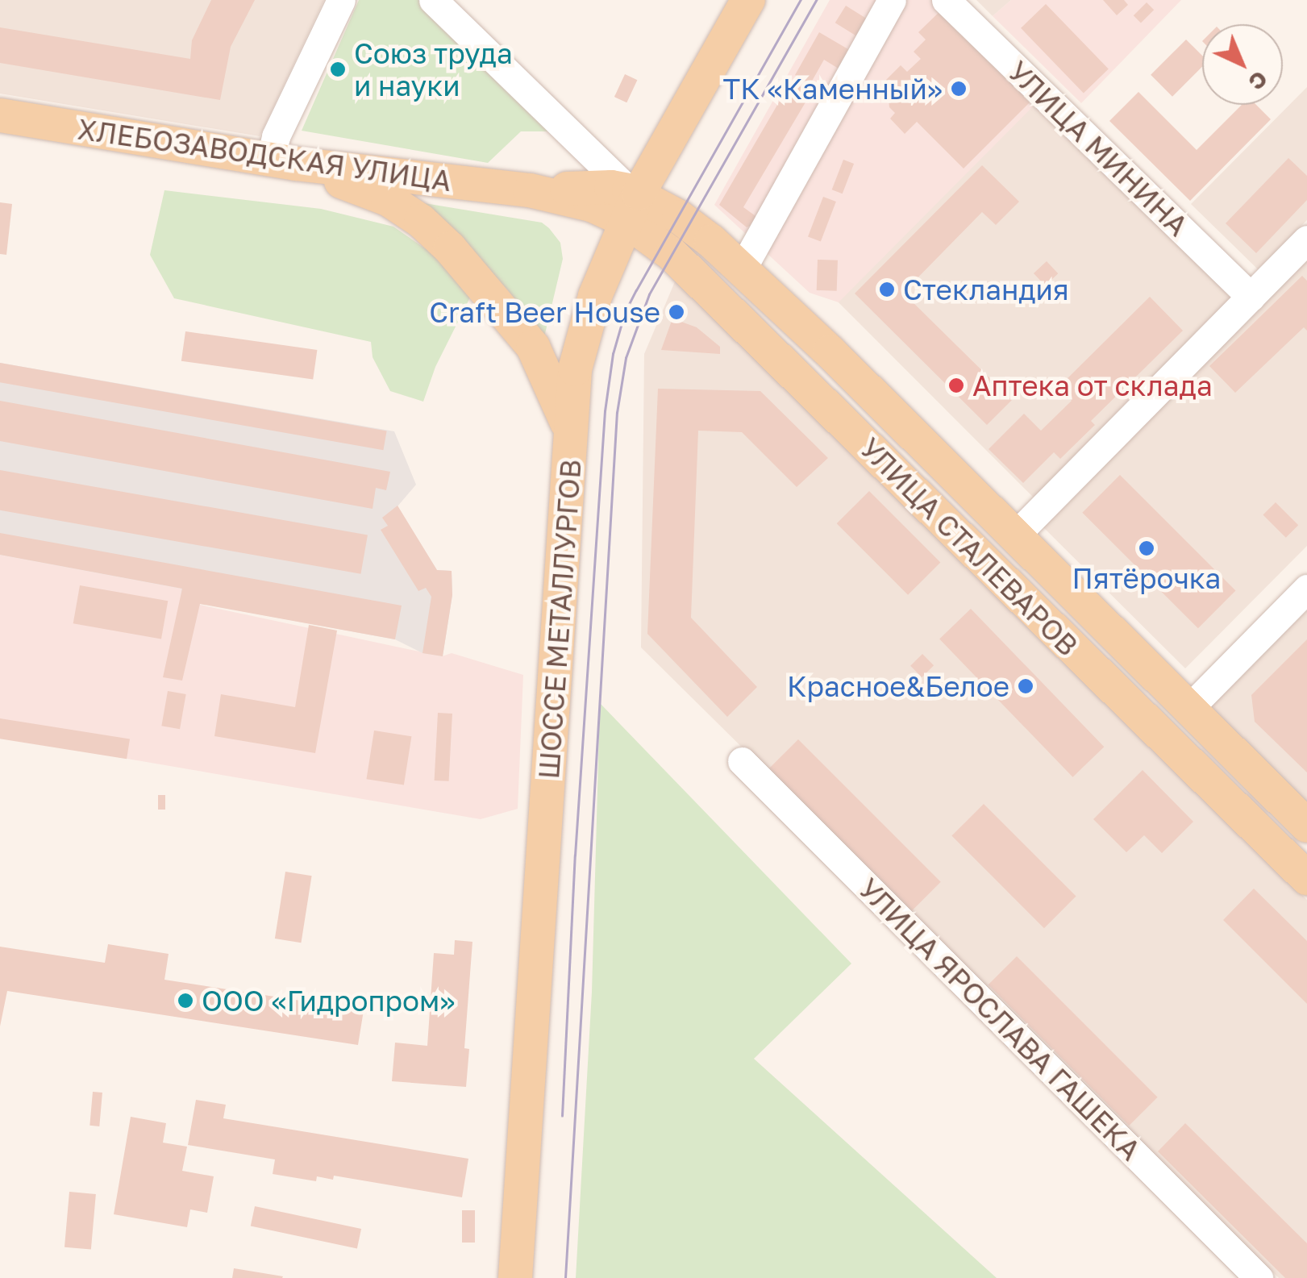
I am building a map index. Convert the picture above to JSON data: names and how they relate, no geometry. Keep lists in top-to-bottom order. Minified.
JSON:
{"streets":{"main road":["ХЛЕБОЗАВОДСКАЯ УЛИЦА","УЛИЦА СТАЛЕВАРОВ","ШОССЕ МЕТАЛЛУРГОВ"],"street":["УЛИЦА МИНИНА","УЛИЦА ЯРОСЛАВА ГАШЕКА"]},"crossings":[["ХЛЕБОЗАВОДСКАЯ УЛИЦА","УЛИЦА СТАЛЕВАРОВ"],["ХЛЕБОЗАВОДСКАЯ УЛИЦА","ШОССЕ МЕТАЛЛУРГОВ"],["УЛИЦА СТАЛЕВАРОВ","ШОССЕ МЕТАЛЛУРГОВ"]],"places":["Союз труда и науки","ТК «Каменный»","Стекландия","Craft Beer House","Аптека от склада","Пятёрочка","Красное&Белое","ООО «Гидропром»"],"north":"bottom right"}
